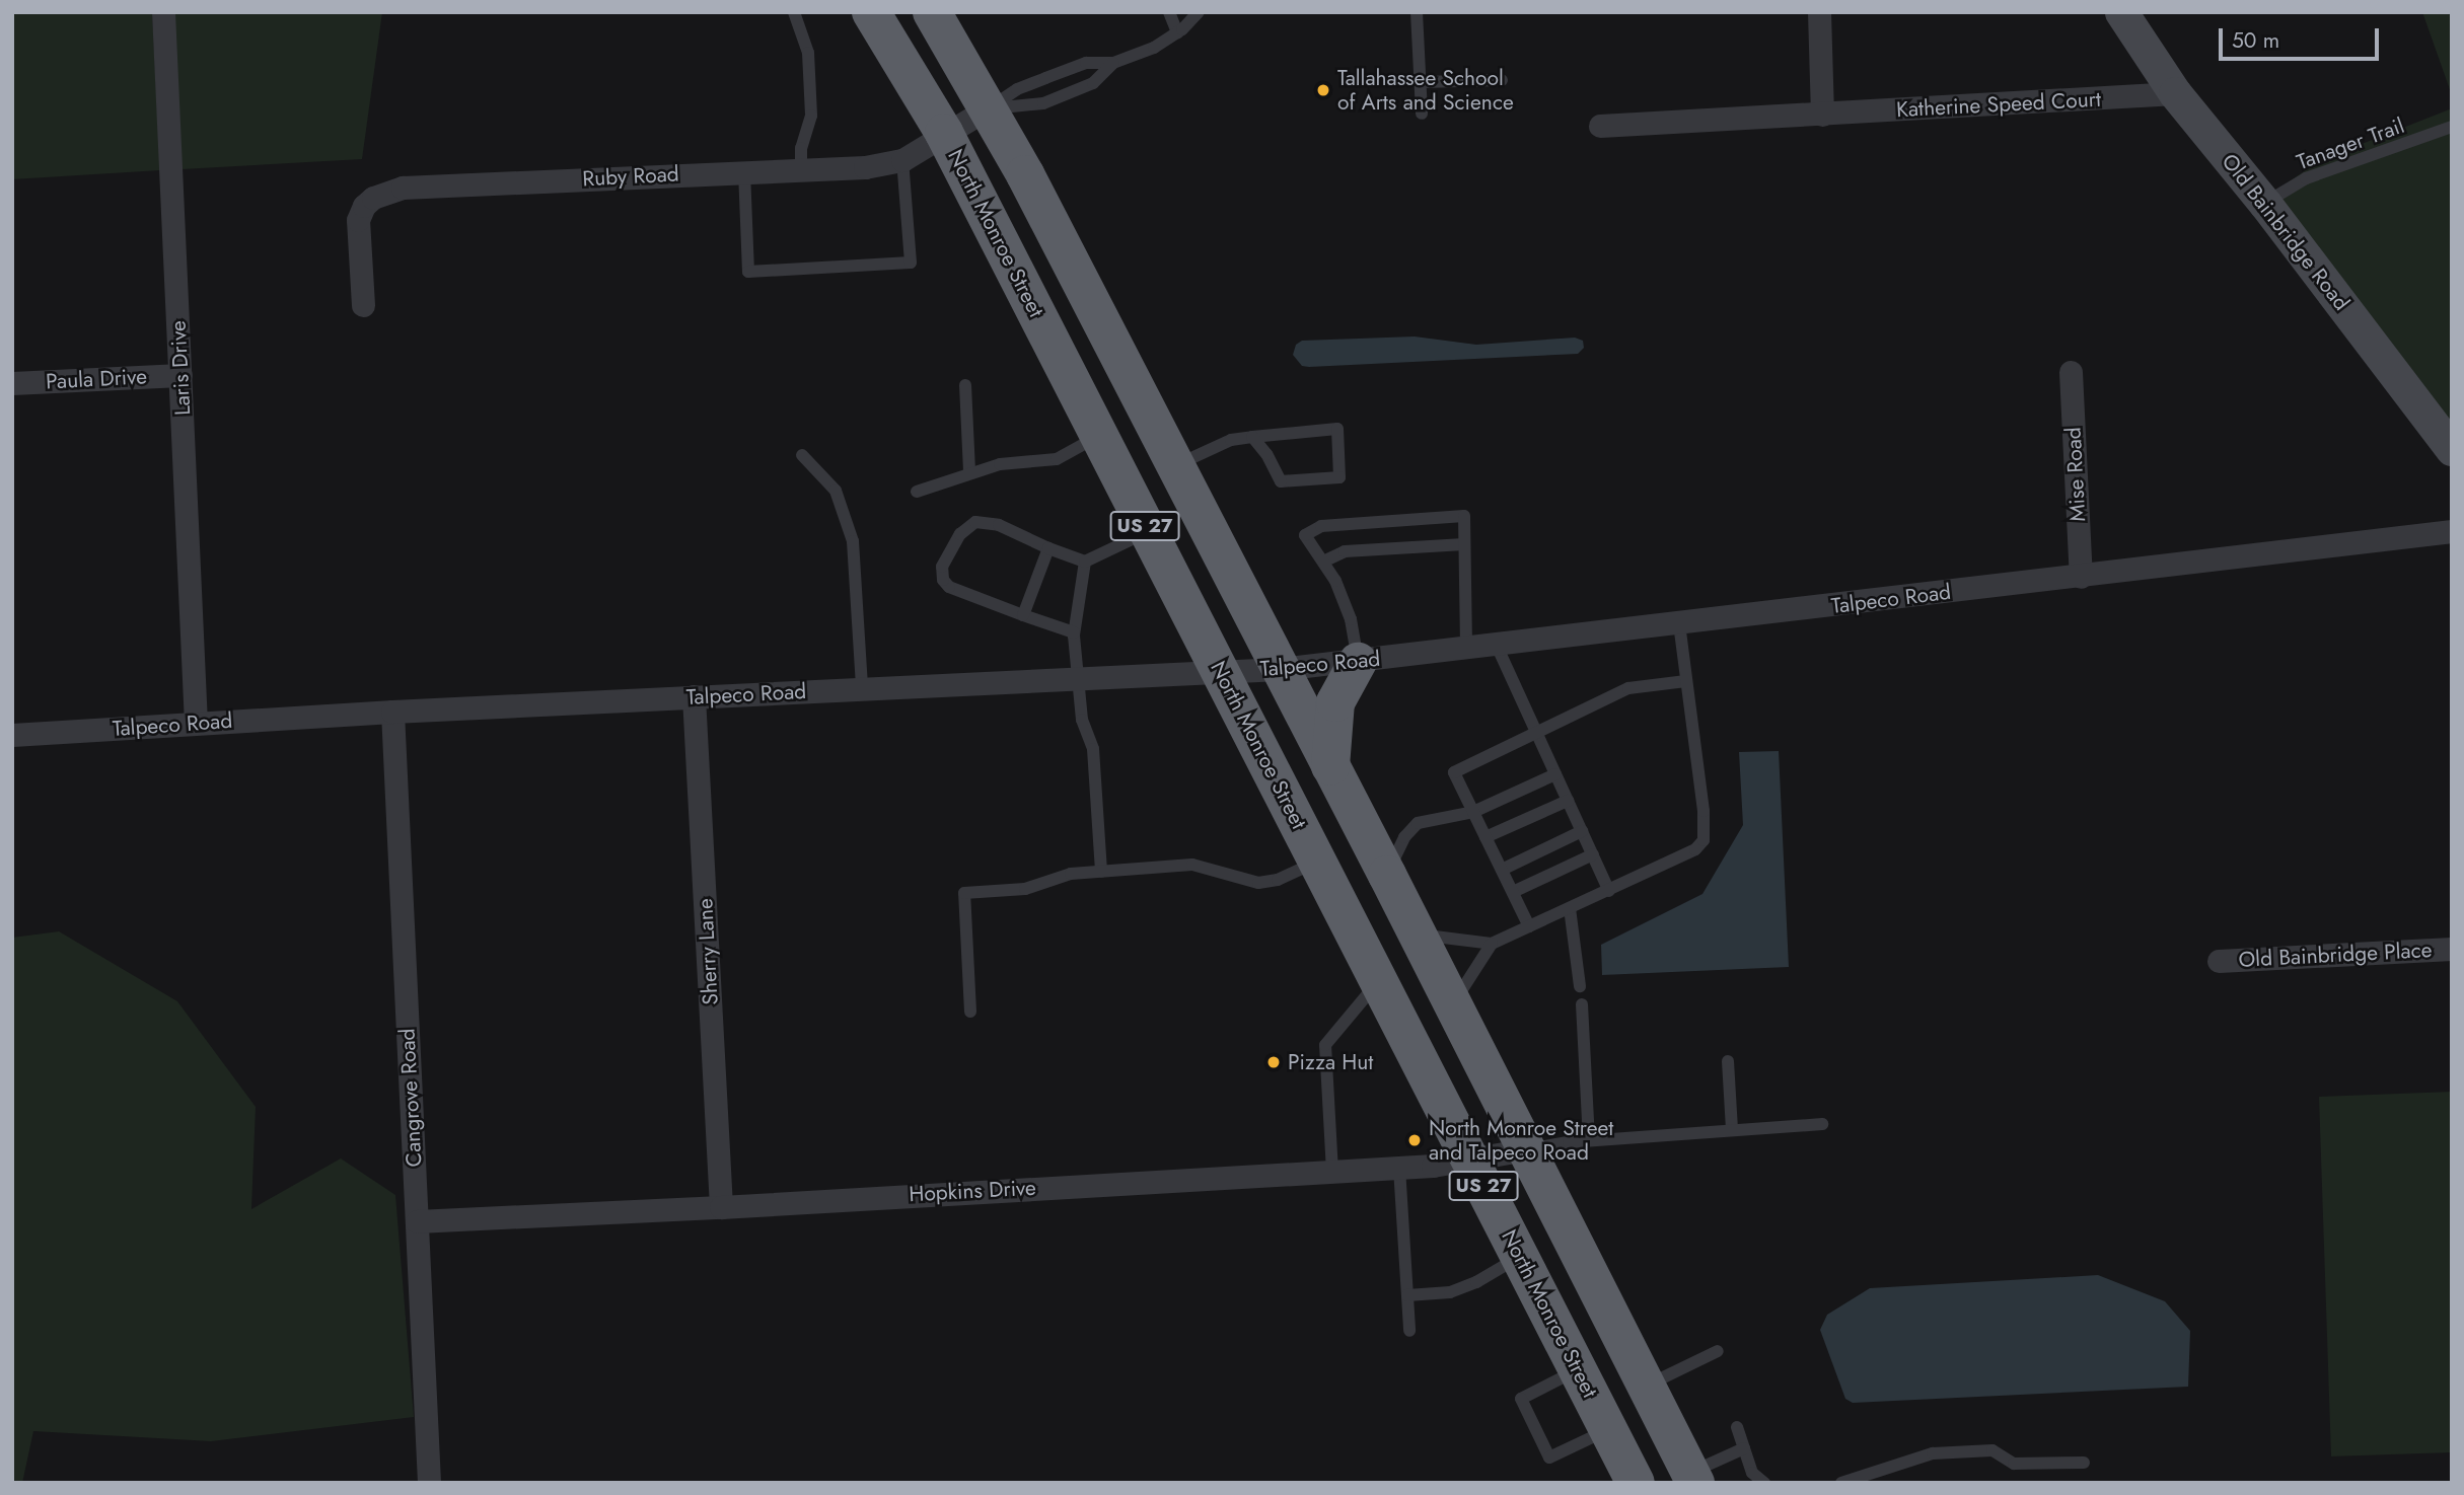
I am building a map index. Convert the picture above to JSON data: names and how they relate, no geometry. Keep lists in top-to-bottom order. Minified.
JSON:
{"streets":{"highway":["North Monroe Street","US 27"],"main road":["Old Bainbridge Road"],"street":["Katherine Speed Court","Ruby Road","Laris Drive","Paula Drive","Mise Road","Talpeco Road","Sherry Lane","Old Bainbridge Place","Cangrove Road","Hopkins Drive"],"lane":["Tanager Trail"]},"crossings":[["Katherine Speed Court","Old Bainbridge Road"],["Tanager Trail","Old Bainbridge Road"],["Ruby Road","North Monroe Street"],["Ruby Road","US 27"],["North Monroe Street","Talpeco Road"],["North Monroe Street","Hopkins Drive"],["Laris Drive","Paula Drive"],["Laris Drive","Talpeco Road"],["Mise Road","Talpeco Road"],["US 27","Talpeco Road"],["US 27","Hopkins Drive"],["Talpeco Road","Sherry Lane"],["Talpeco Road","Cangrove Road"],["Sherry Lane","Hopkins Drive"],["Cangrove Road","Hopkins Drive"]],"places":["Tallahassee School of Arts and Science","Pizza Hut","North Monroe Street and Talpeco Road"],"scale_bar":"50 m"}
